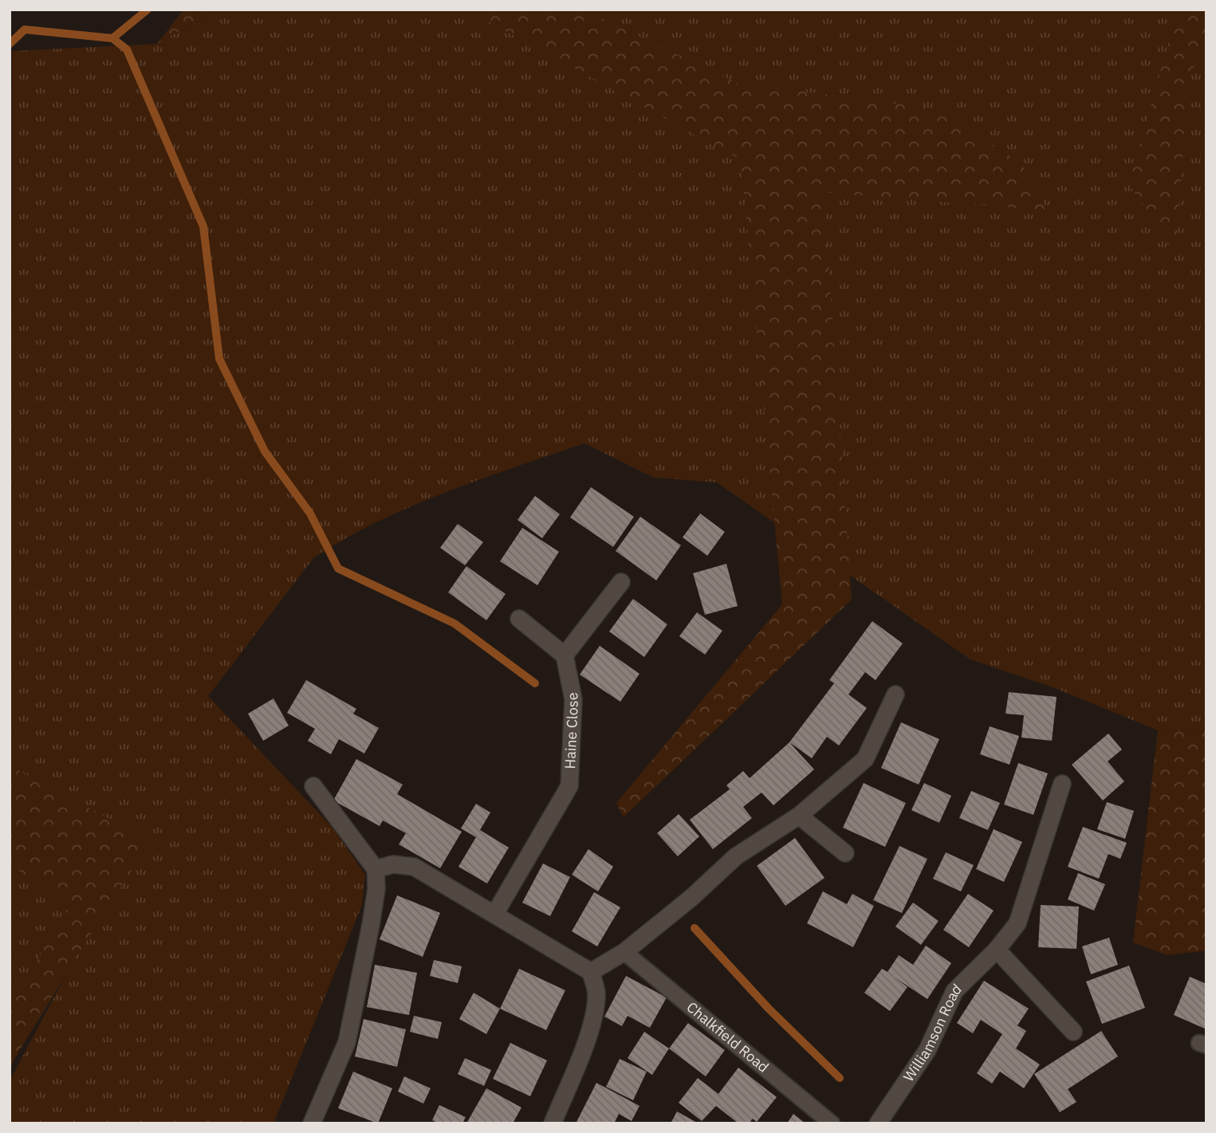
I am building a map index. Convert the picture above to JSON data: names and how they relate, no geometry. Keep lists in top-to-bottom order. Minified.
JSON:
{"streets":{"street":["Haine Close","Williamson Road"],"lane":["Chalkfield Road"]}}
